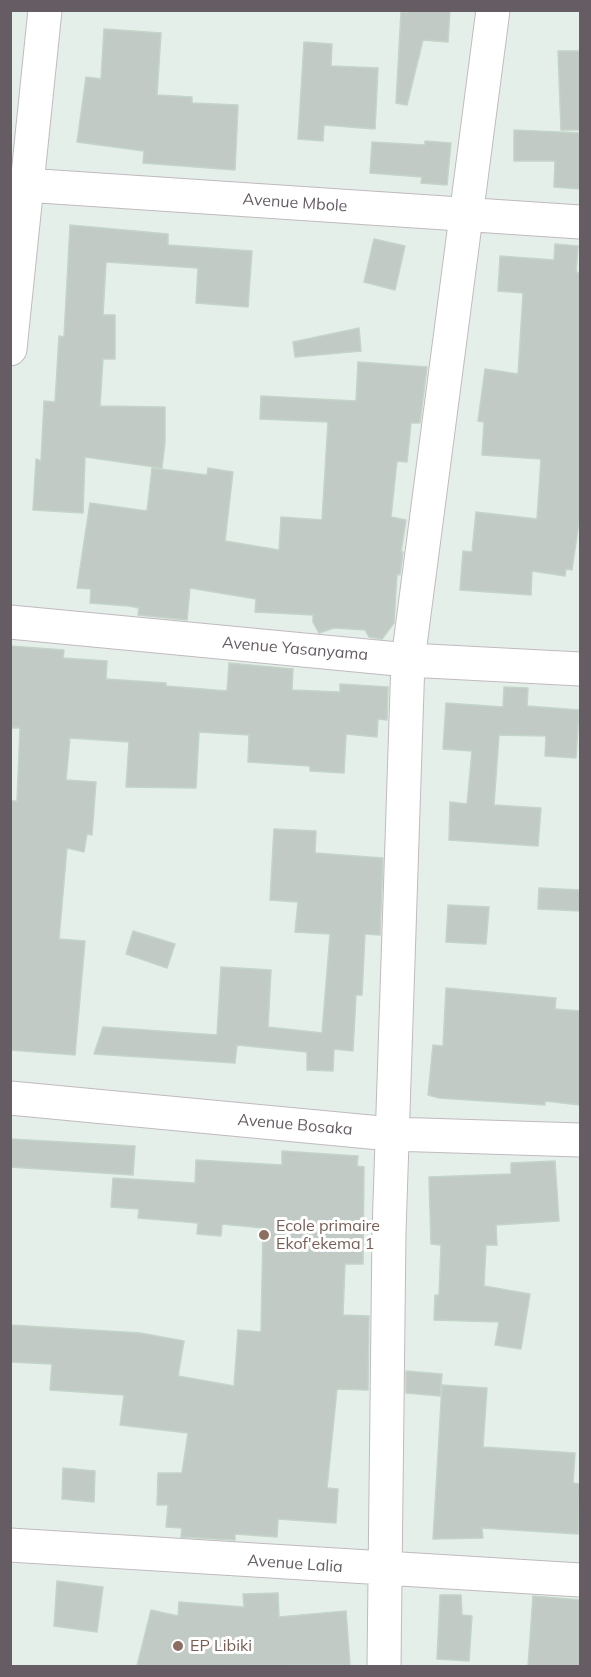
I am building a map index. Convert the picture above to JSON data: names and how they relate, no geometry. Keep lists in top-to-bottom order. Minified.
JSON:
{"streets":{"street":["Avenue Mbole","Avenue Yasanyama","Avenue Bosaka","Avenue Lalia"]},"places":["Ecole primaire Ekof'ekema 1","EP Libiki"]}
